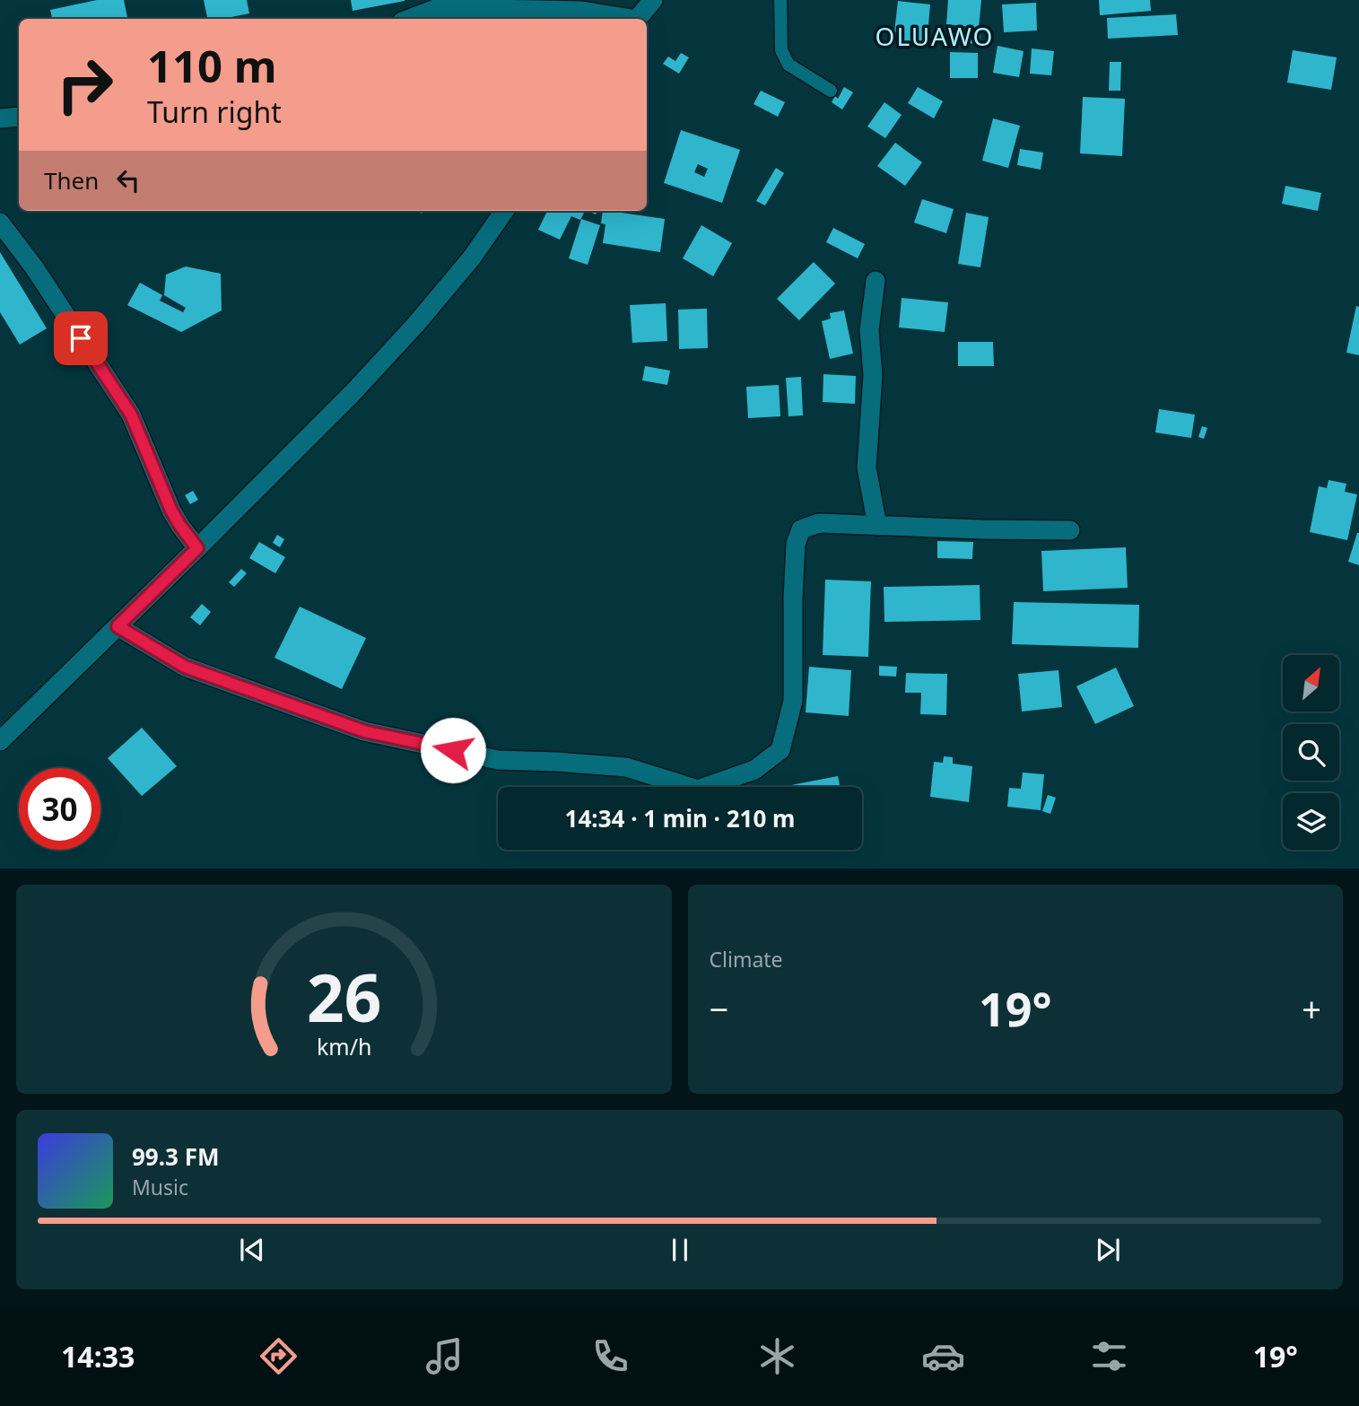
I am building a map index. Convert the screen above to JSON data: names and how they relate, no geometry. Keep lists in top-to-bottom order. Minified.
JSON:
{"districts":["OLUAWO"],"north":"top right","page":{"turn":["110 m","Turn right"],"then":"Then","limit":"30","trip":"14:34 · 1 min · 210 m","tile":"Climate","heat":["−","19°","+"],"song":["99.3 FM","Music"],"tabs":["14:33","19°"],"gauge":["26","km/h"]}}
